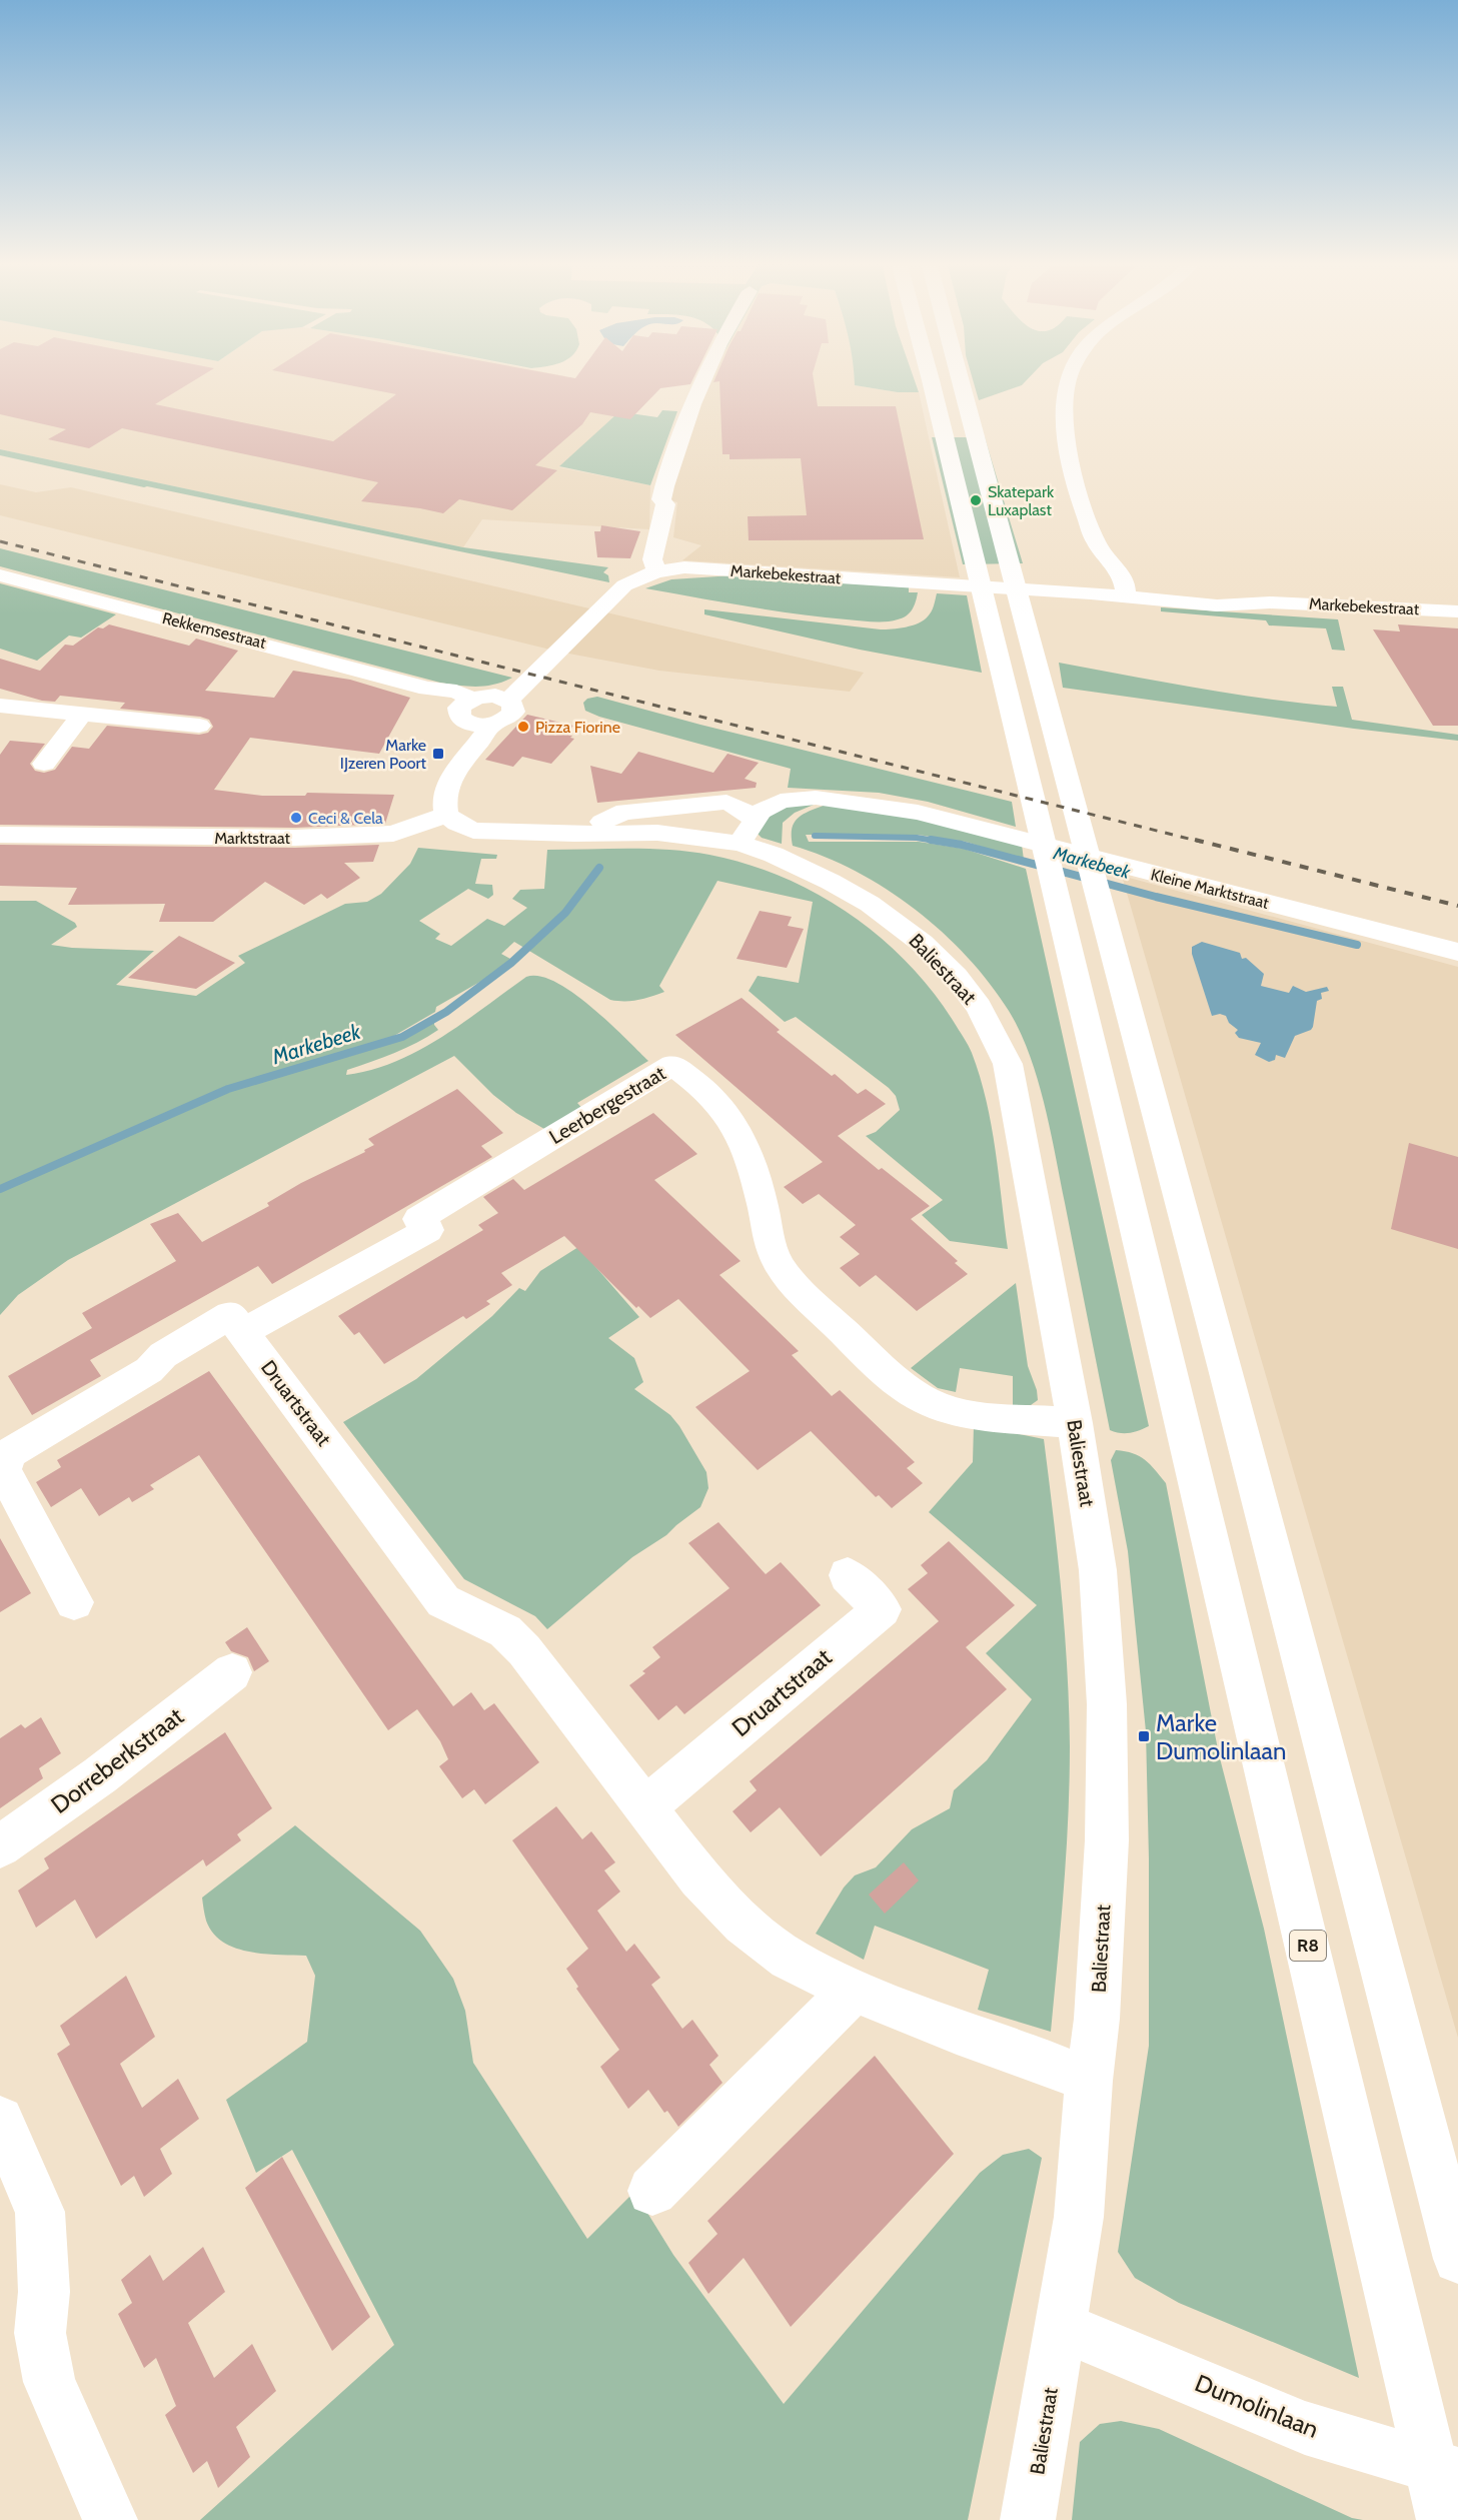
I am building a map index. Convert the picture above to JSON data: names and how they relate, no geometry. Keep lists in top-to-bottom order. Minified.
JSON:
{"streets":{"main road":["Markebekestraat","Rekkemsestraat","Marktstraat","Kleine Marktstraat","Baliestraat","Leerbergestraat","Druartstraat","Dorreberkstraat","R8","Dumolinlaan"]},"crossings":[["Marktstraat","Baliestraat"],["Kleine Marktstraat","Baliestraat"],["Baliestraat","Leerbergestraat"],["Baliestraat","Druartstraat"],["Baliestraat","Dumolinlaan"],["Leerbergestraat","Druartstraat"]],"water":["Markebeek"],"places":{"other":["Skatepark Luxaplast","Pizza Fiorine","Ceci & Cela"],"transit":["Marke IJzeren Poort","Marke Dumolinlaan"]}}
